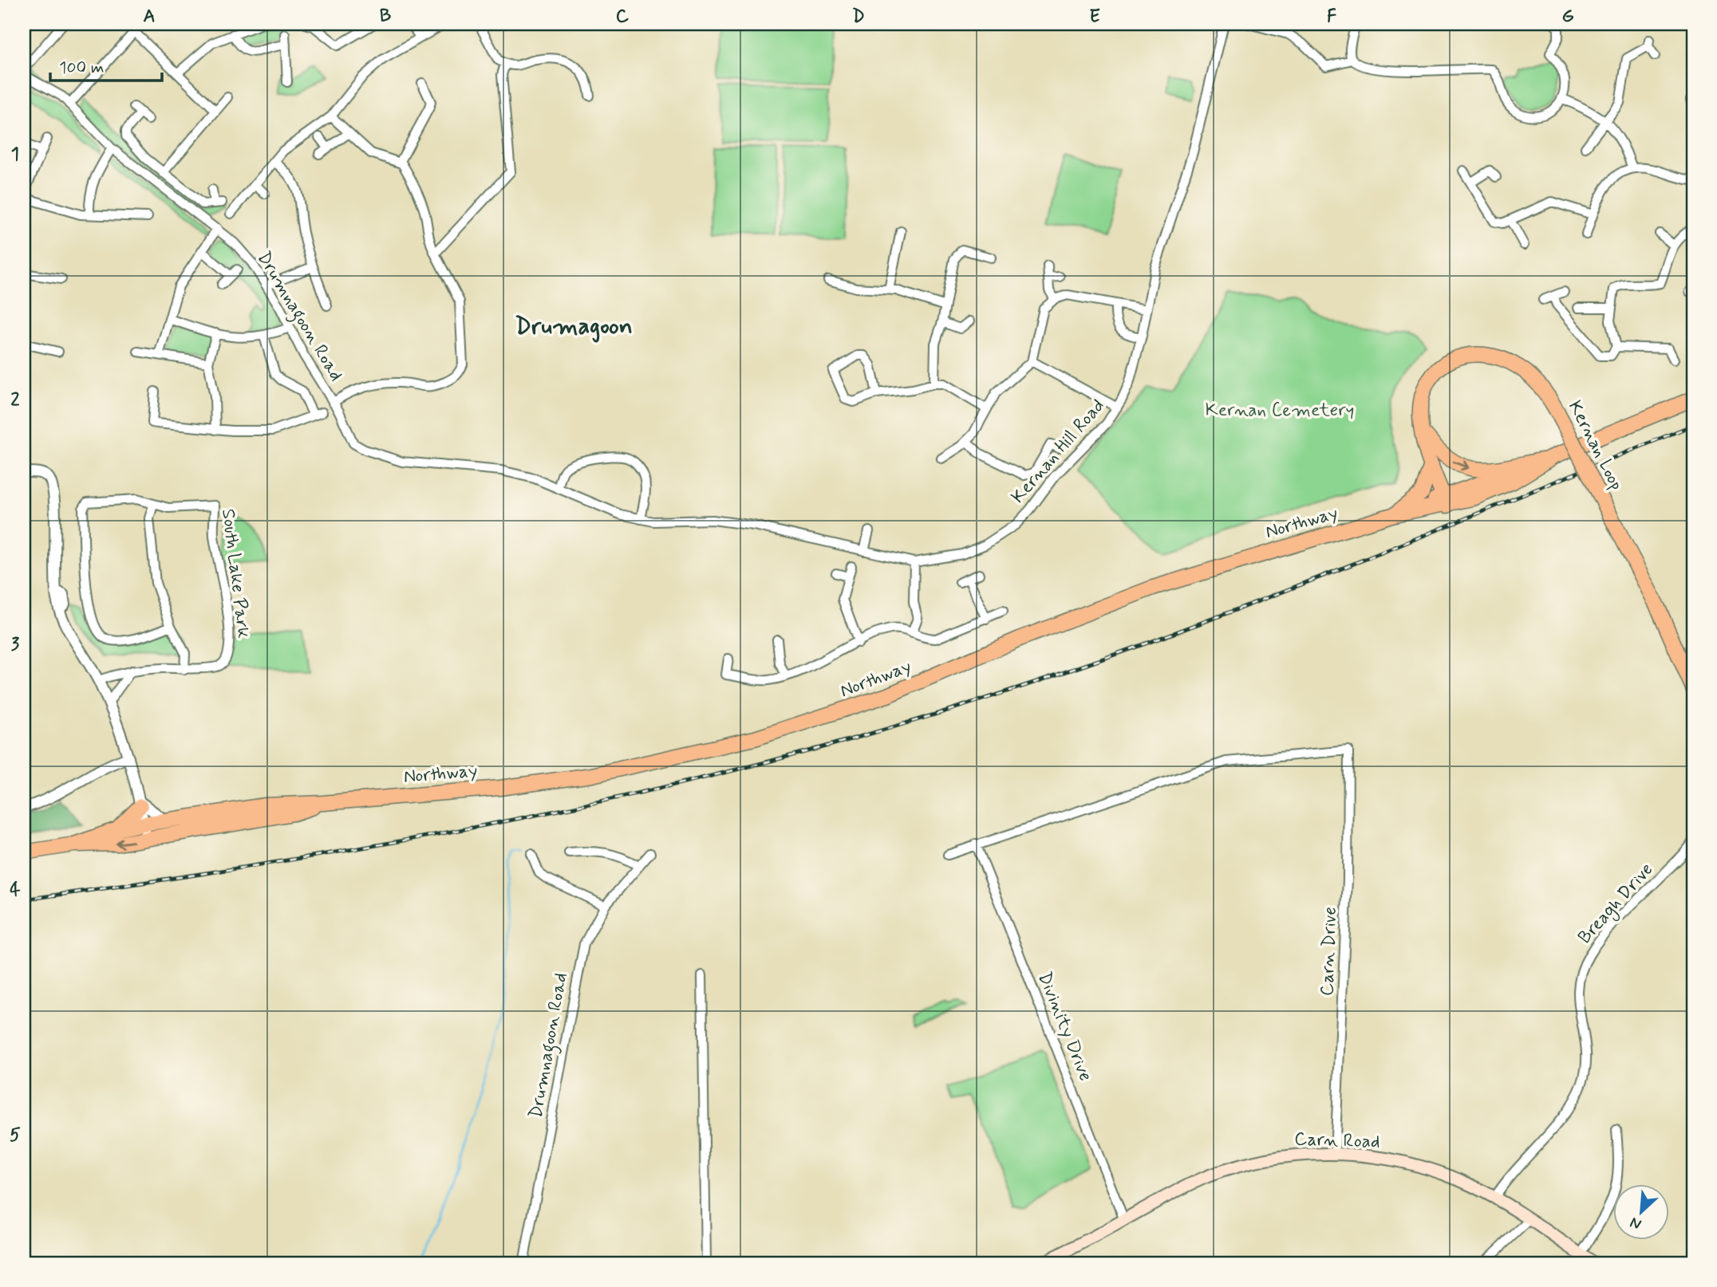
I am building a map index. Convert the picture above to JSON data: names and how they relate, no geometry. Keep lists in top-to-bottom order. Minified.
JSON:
{"streets":{"highway":["Kernan Loop","Northway"],"main road":["Carn Road"],"street":["Drumnagoon Road","Kernan Hill Road","South Lake Park","Breagh Drive","Carn Drive","Divinity Drive"]},"crossings":[["Drumnagoon Road","Kernan Hill Road"],["Kernan Loop","Northway"],["Breagh Drive","Carn Road"],["Carn Drive","Divinity Drive"],["Carn Drive","Carn Road"],["Divinity Drive","Carn Road"]],"districts":["Drumagoon"],"parks":["Kernan Cemetery"],"scale_bar":"100 m","north":"bottom left","grid":{"columns":["A","B","C","D","E","F","G"],"rows":["1","2","3","4","5"]}}
